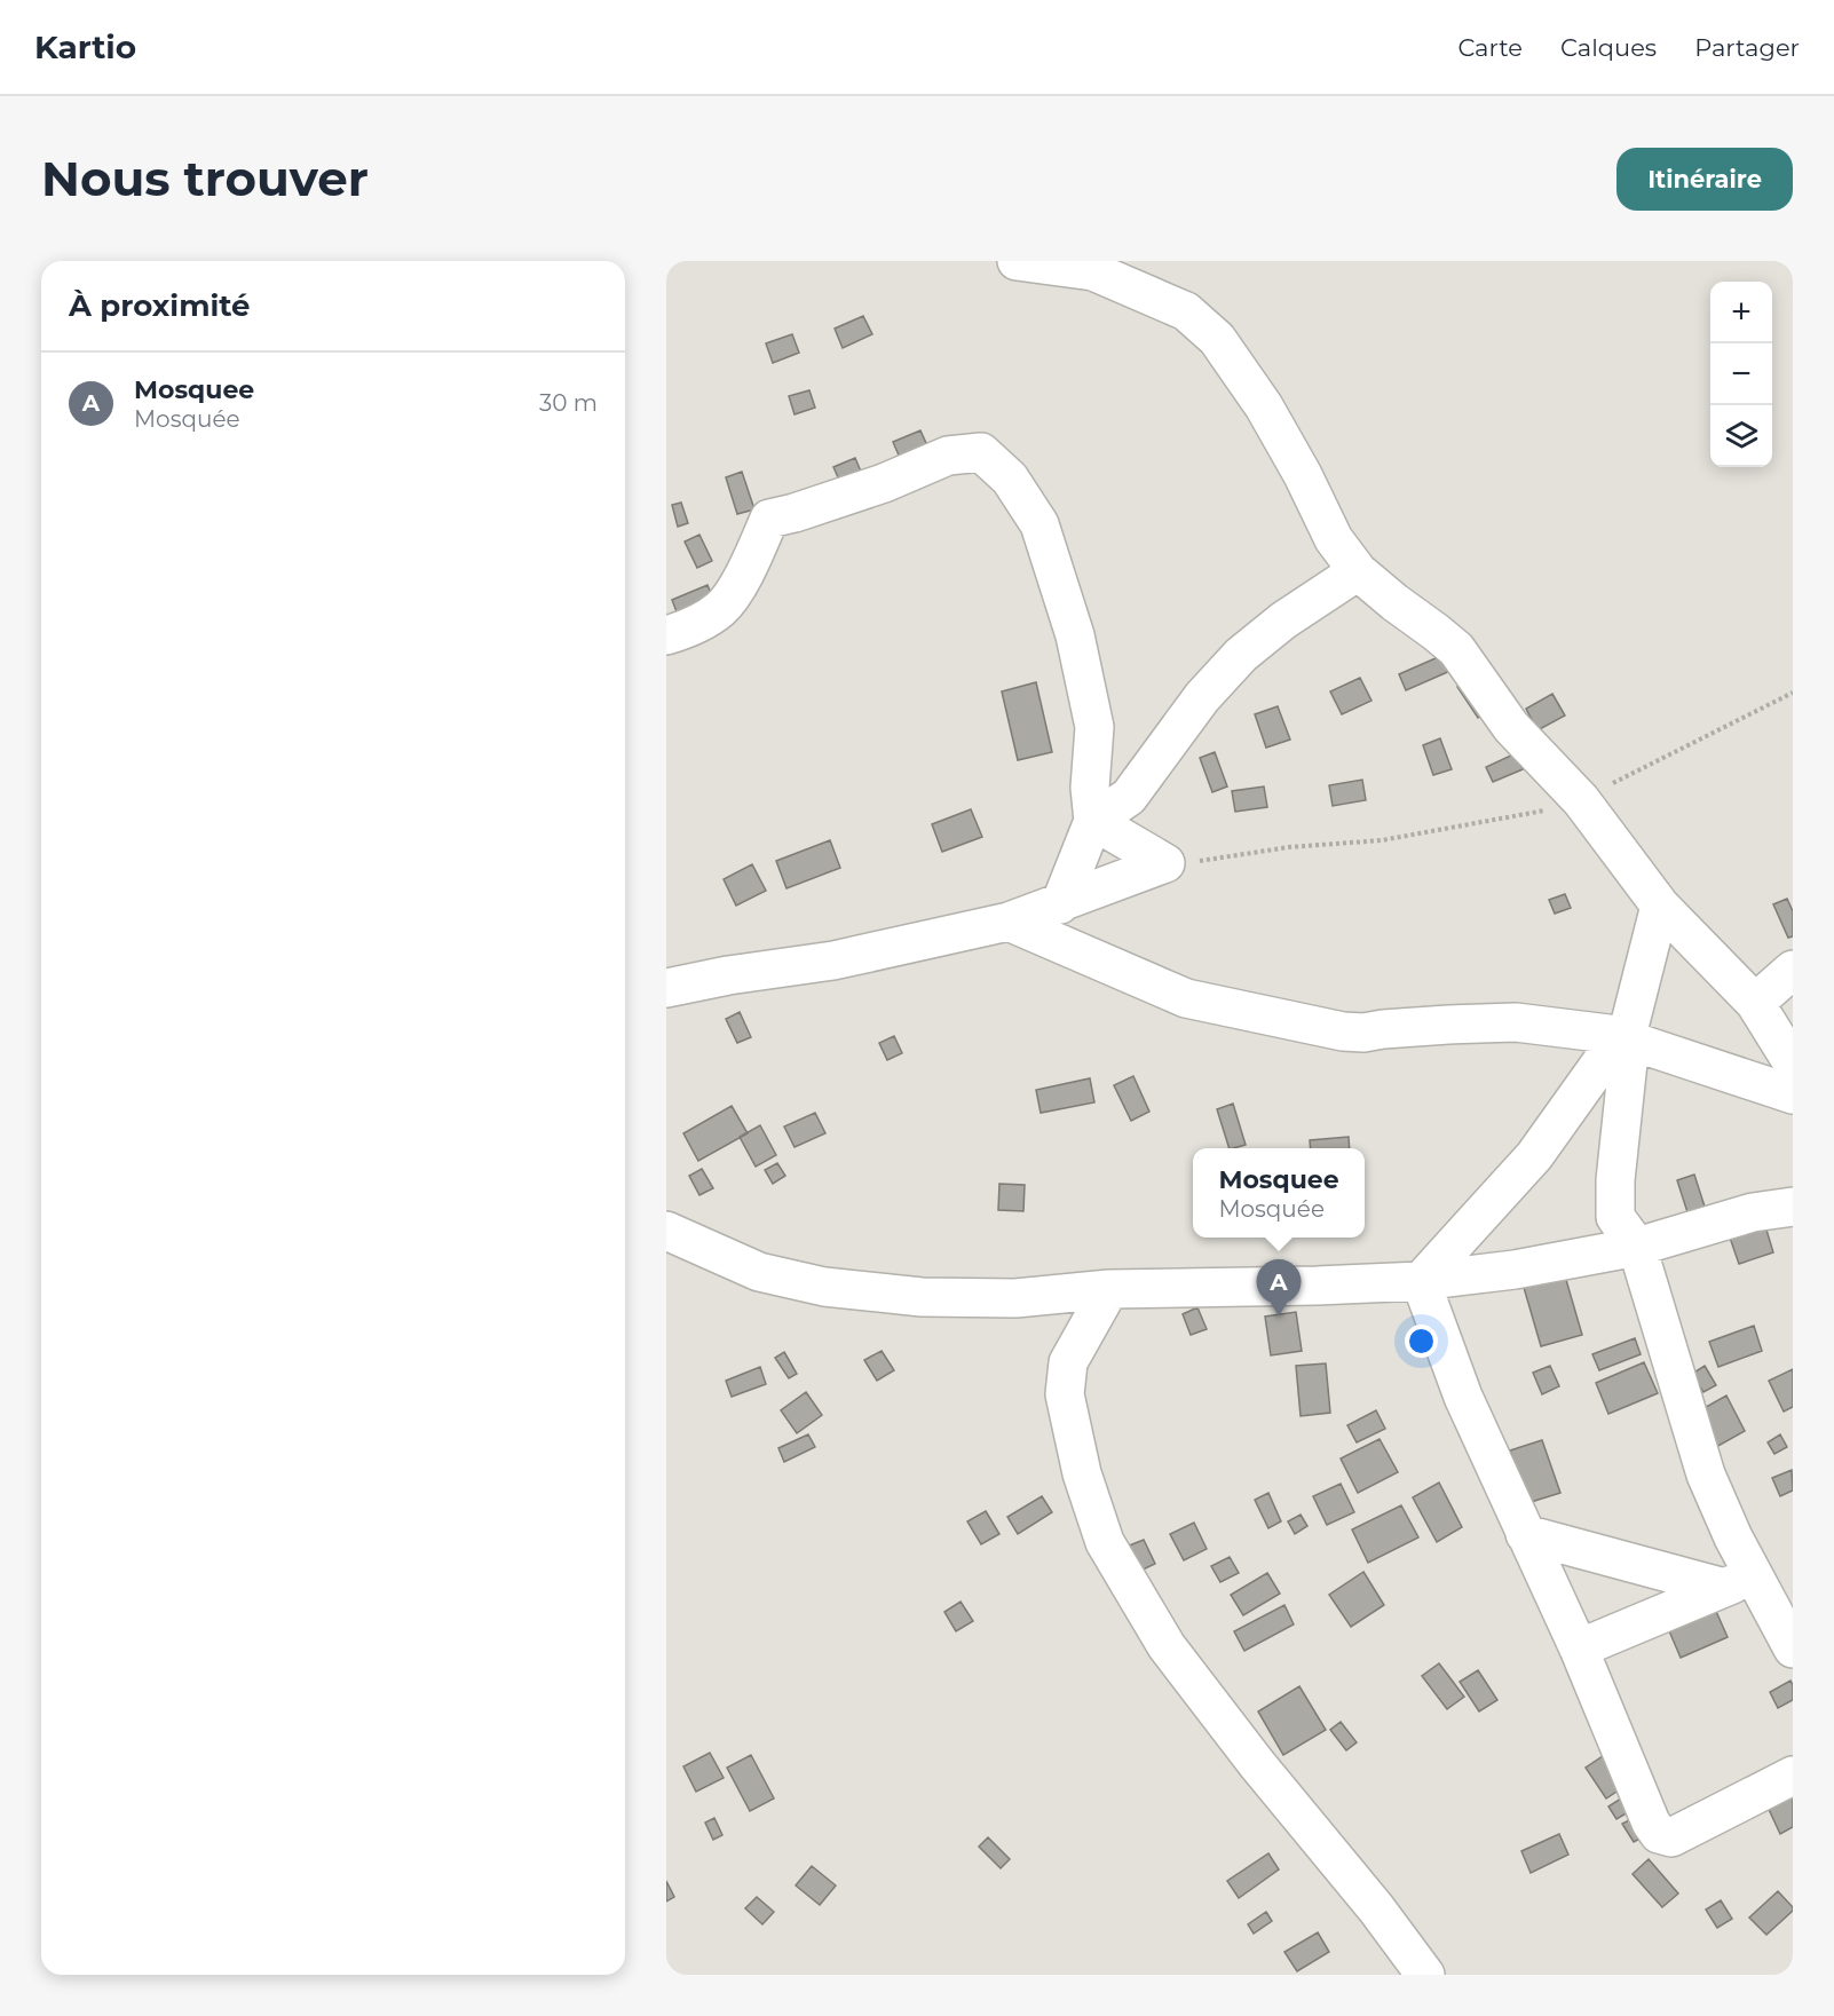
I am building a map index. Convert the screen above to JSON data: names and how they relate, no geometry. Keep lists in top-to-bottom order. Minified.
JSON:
{"page":{"header":"Kartio","nav":["Carte","Calques","Partager"],"buttons":"Itinéraire","title":"Nous trouver","heading":"À proximité","map_buttons":["+","−"],"list":[{"mark":"A","name":"Mosquee","note":"Mosquée","value":"30 m"}],"popup":["Mosquee","Mosquée"],"pins":"A"}}
